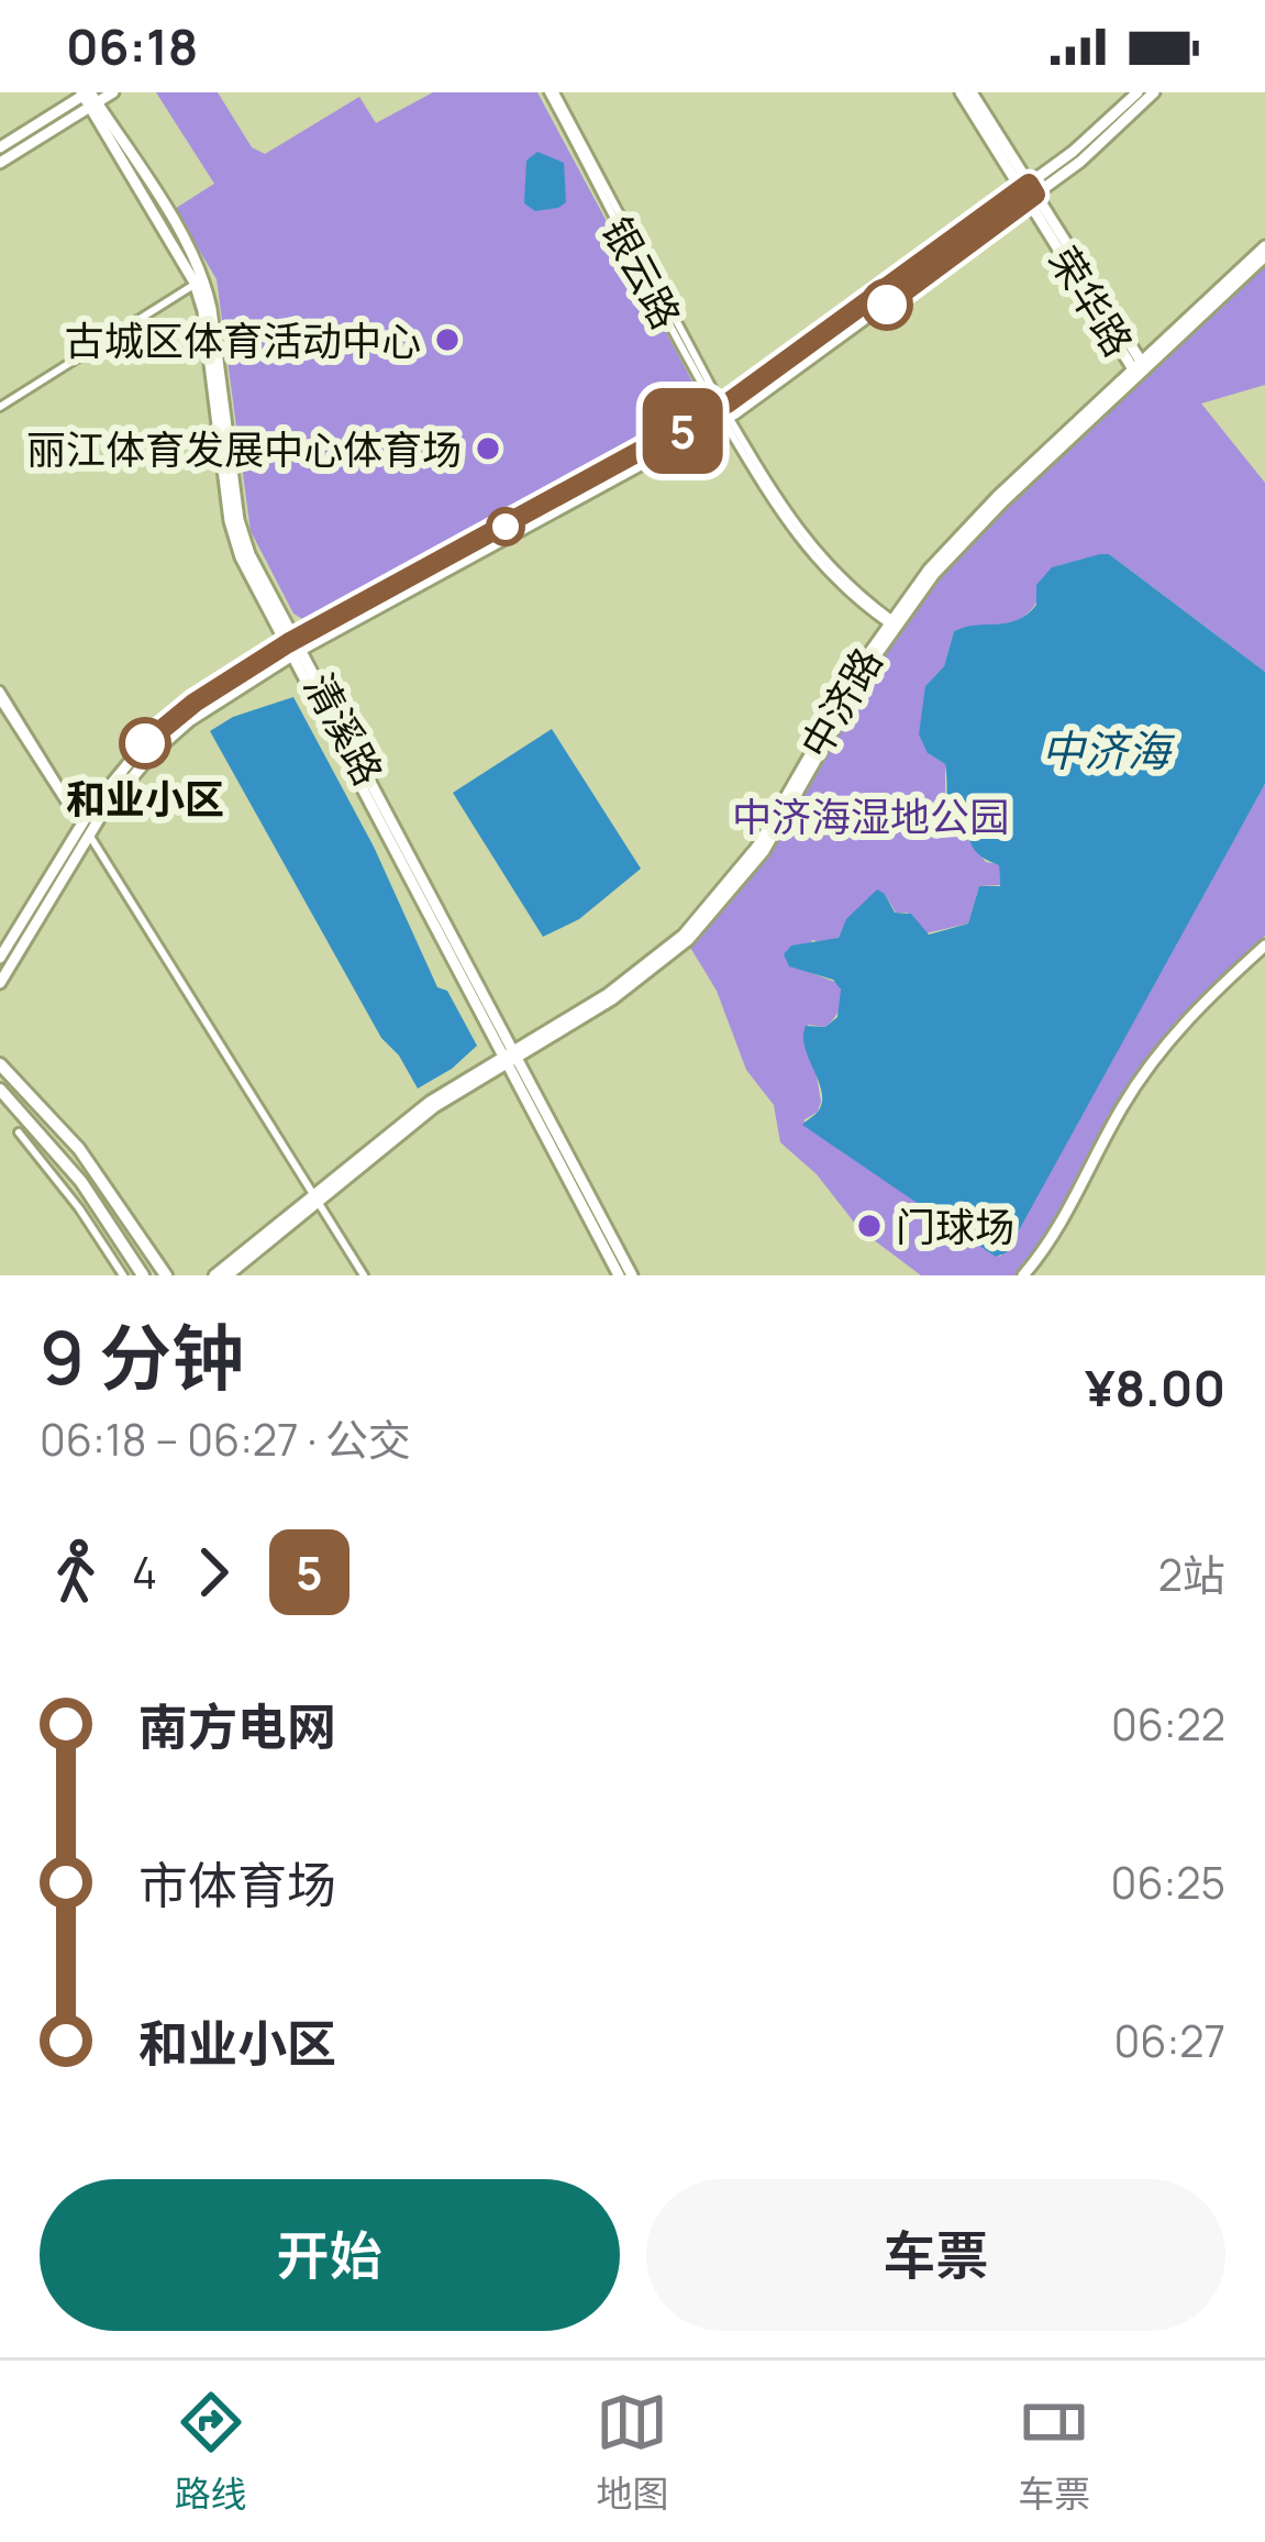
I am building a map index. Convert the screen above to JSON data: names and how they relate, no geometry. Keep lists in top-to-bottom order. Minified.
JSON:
{"streets":{"street":["银云路","荣华路","中济路","清溪路"]},"crossings":[["银云路","中济路"],["荣华路","中济路"],["中济路","清溪路"]],"water":["中济海"],"parks":["中济海湿地公园"],"places":["古城区体育活动中心","丽江体育发展中心体育场","和业小区","门球场"],"lines":["bus line 5"],"page":{"status":"06:18","on_map":"5","heading":["9 分钟","06:18 – 06:27 · 公交","¥8.00"],"legs":["4","5","2站"],"list":[{"name":"南方电网","value":"06:22"},{"name":"市体育场","value":"06:25"},{"name":"和业小区","value":"06:27"}],"buttons":["开始","车票"],"tabs":["路线","地图","车票"]}}
